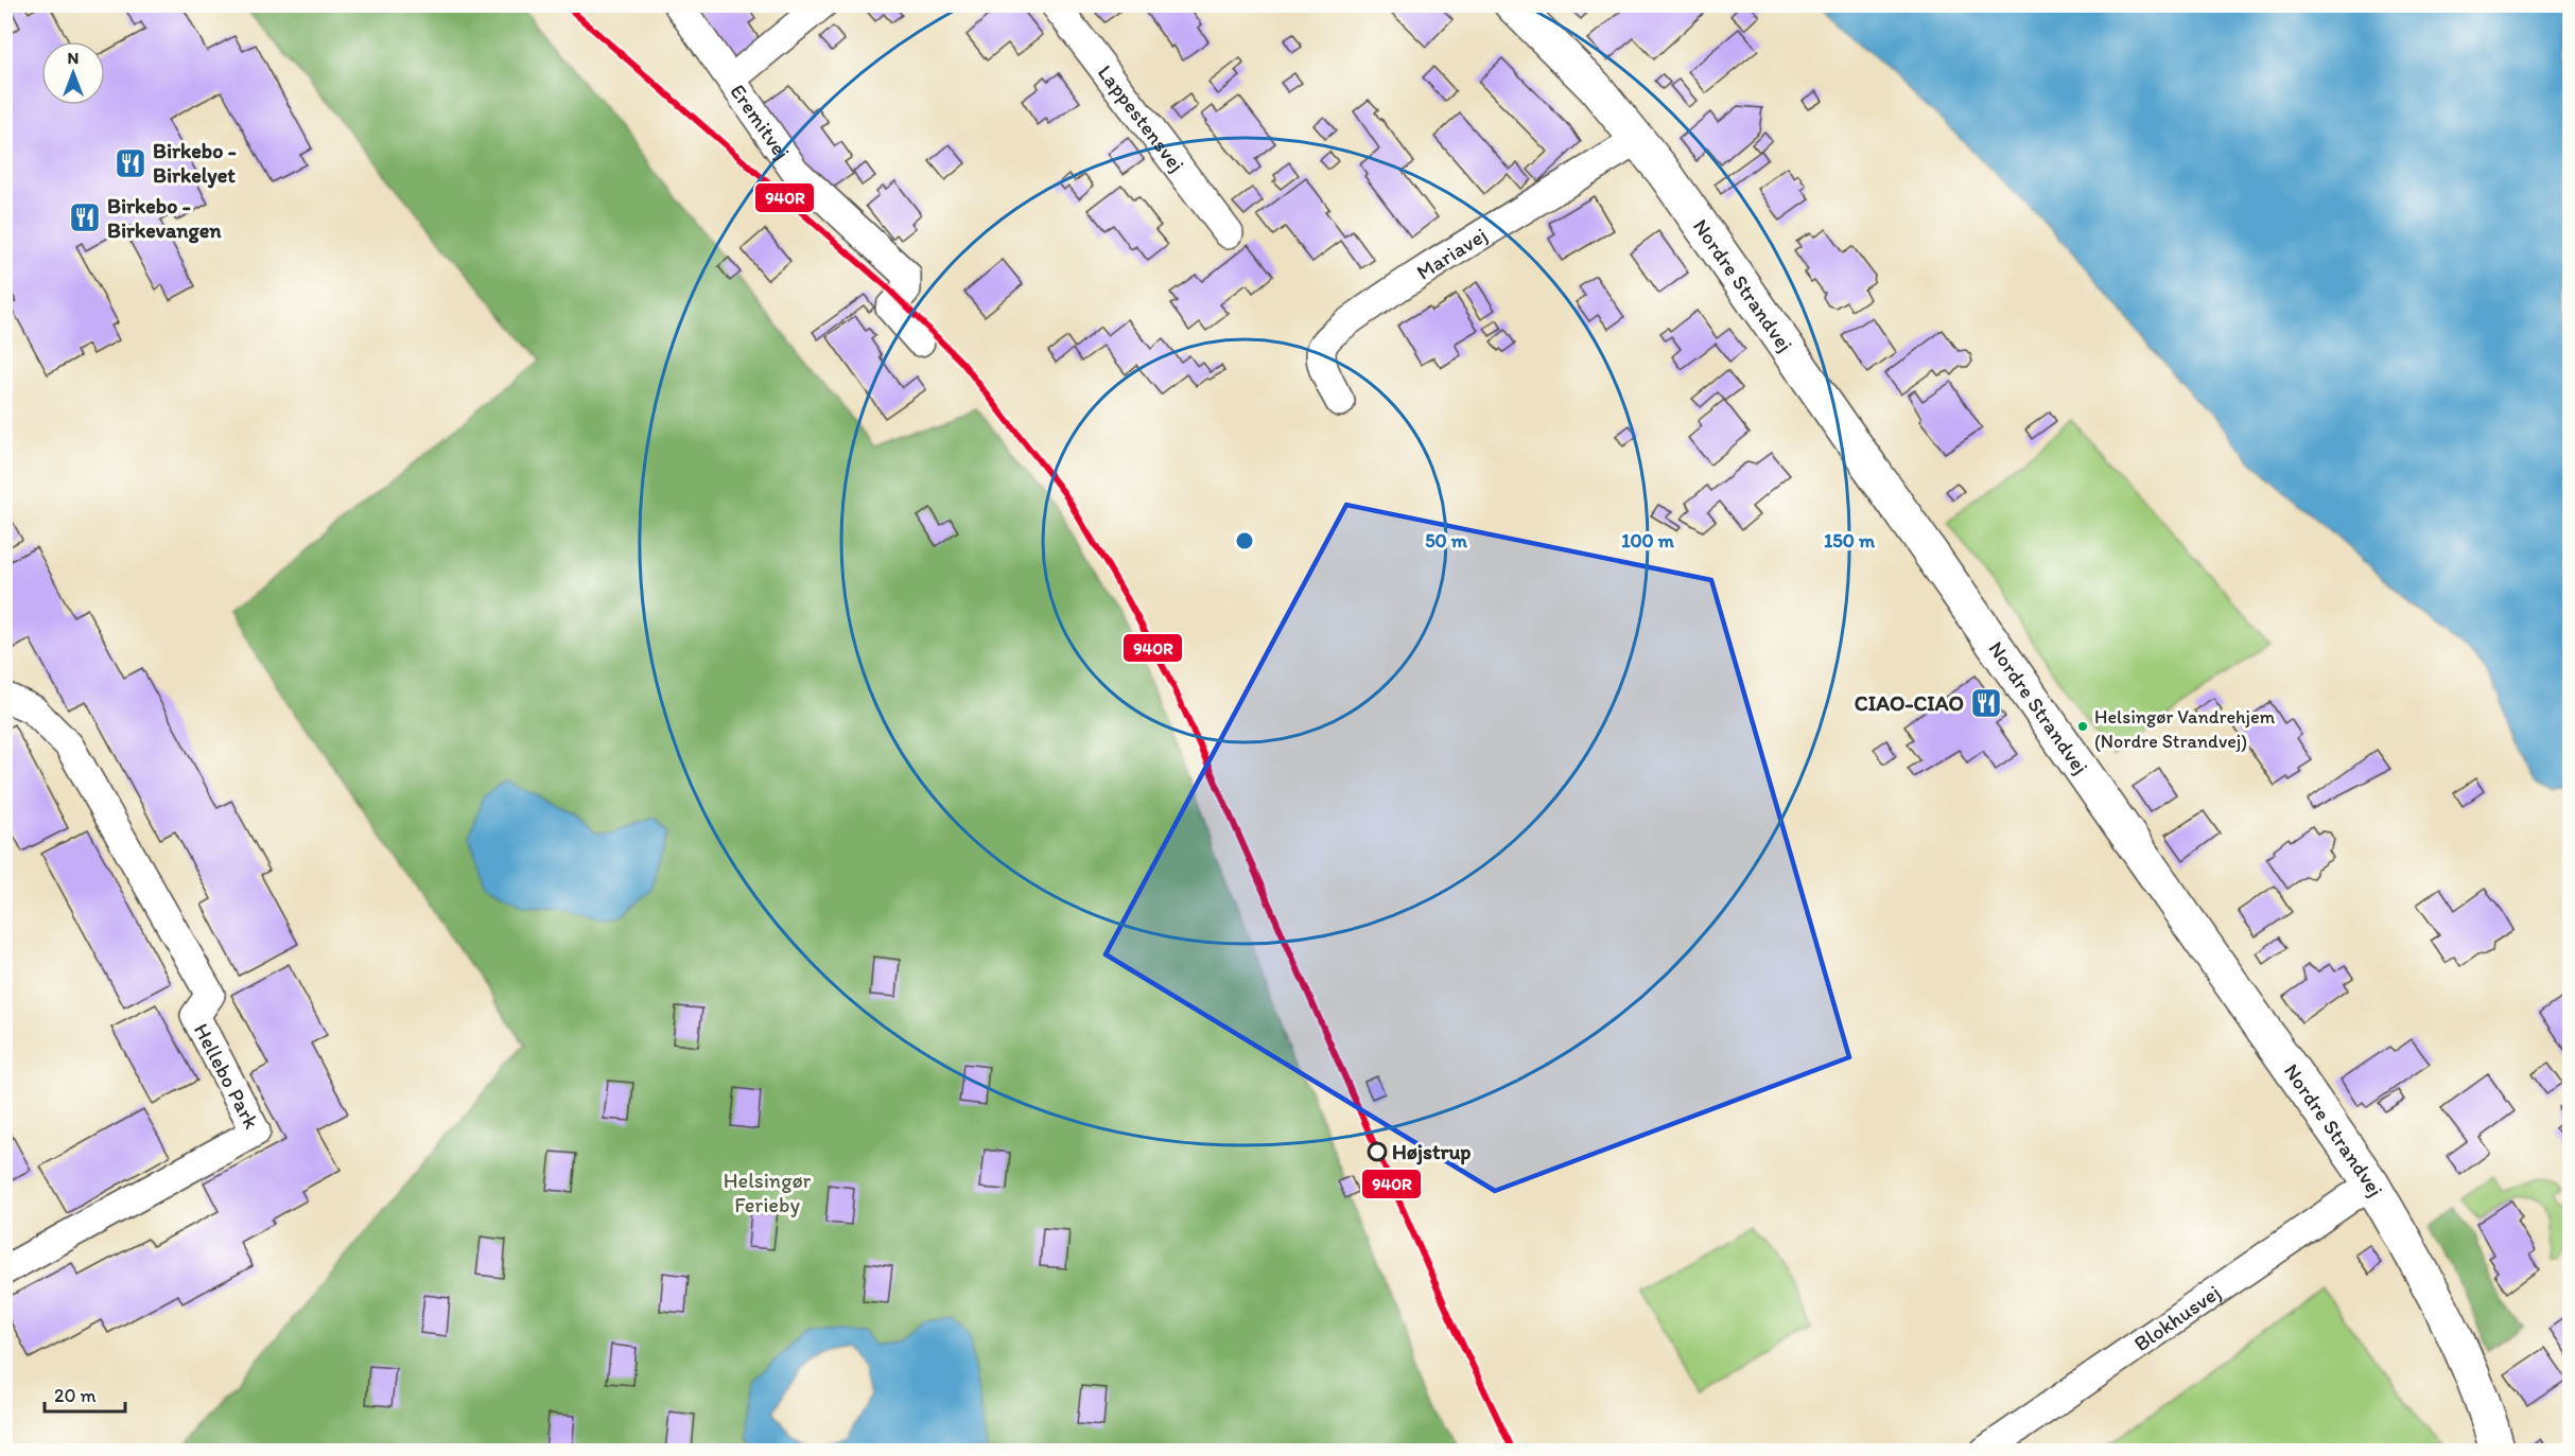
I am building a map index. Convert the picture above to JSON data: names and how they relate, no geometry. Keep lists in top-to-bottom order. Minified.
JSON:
{"streets":{"main road":["Nordre Strandvej"],"street":["Lappestensvej","Eremitvej","Mariavej","Hellebo Park","Blokhusvej"]},"crossings":[["Mariavej","Nordre Strandvej"],["Nordre Strandvej","Blokhusvej"]],"parks":["Helsingør Ferieby"],"places":{"restaurant":["Birkebo - Birkelyet","Birkebo - Birkevangen","CIAO-CIAO"],"other":["Helsingør Vandrehjem (Nordre Strandvej)","Højstrup"]},"lines":["transit line 940R"],"scale_bar":"20 m","north":"top","rings":["50 m","100 m","150 m"]}
